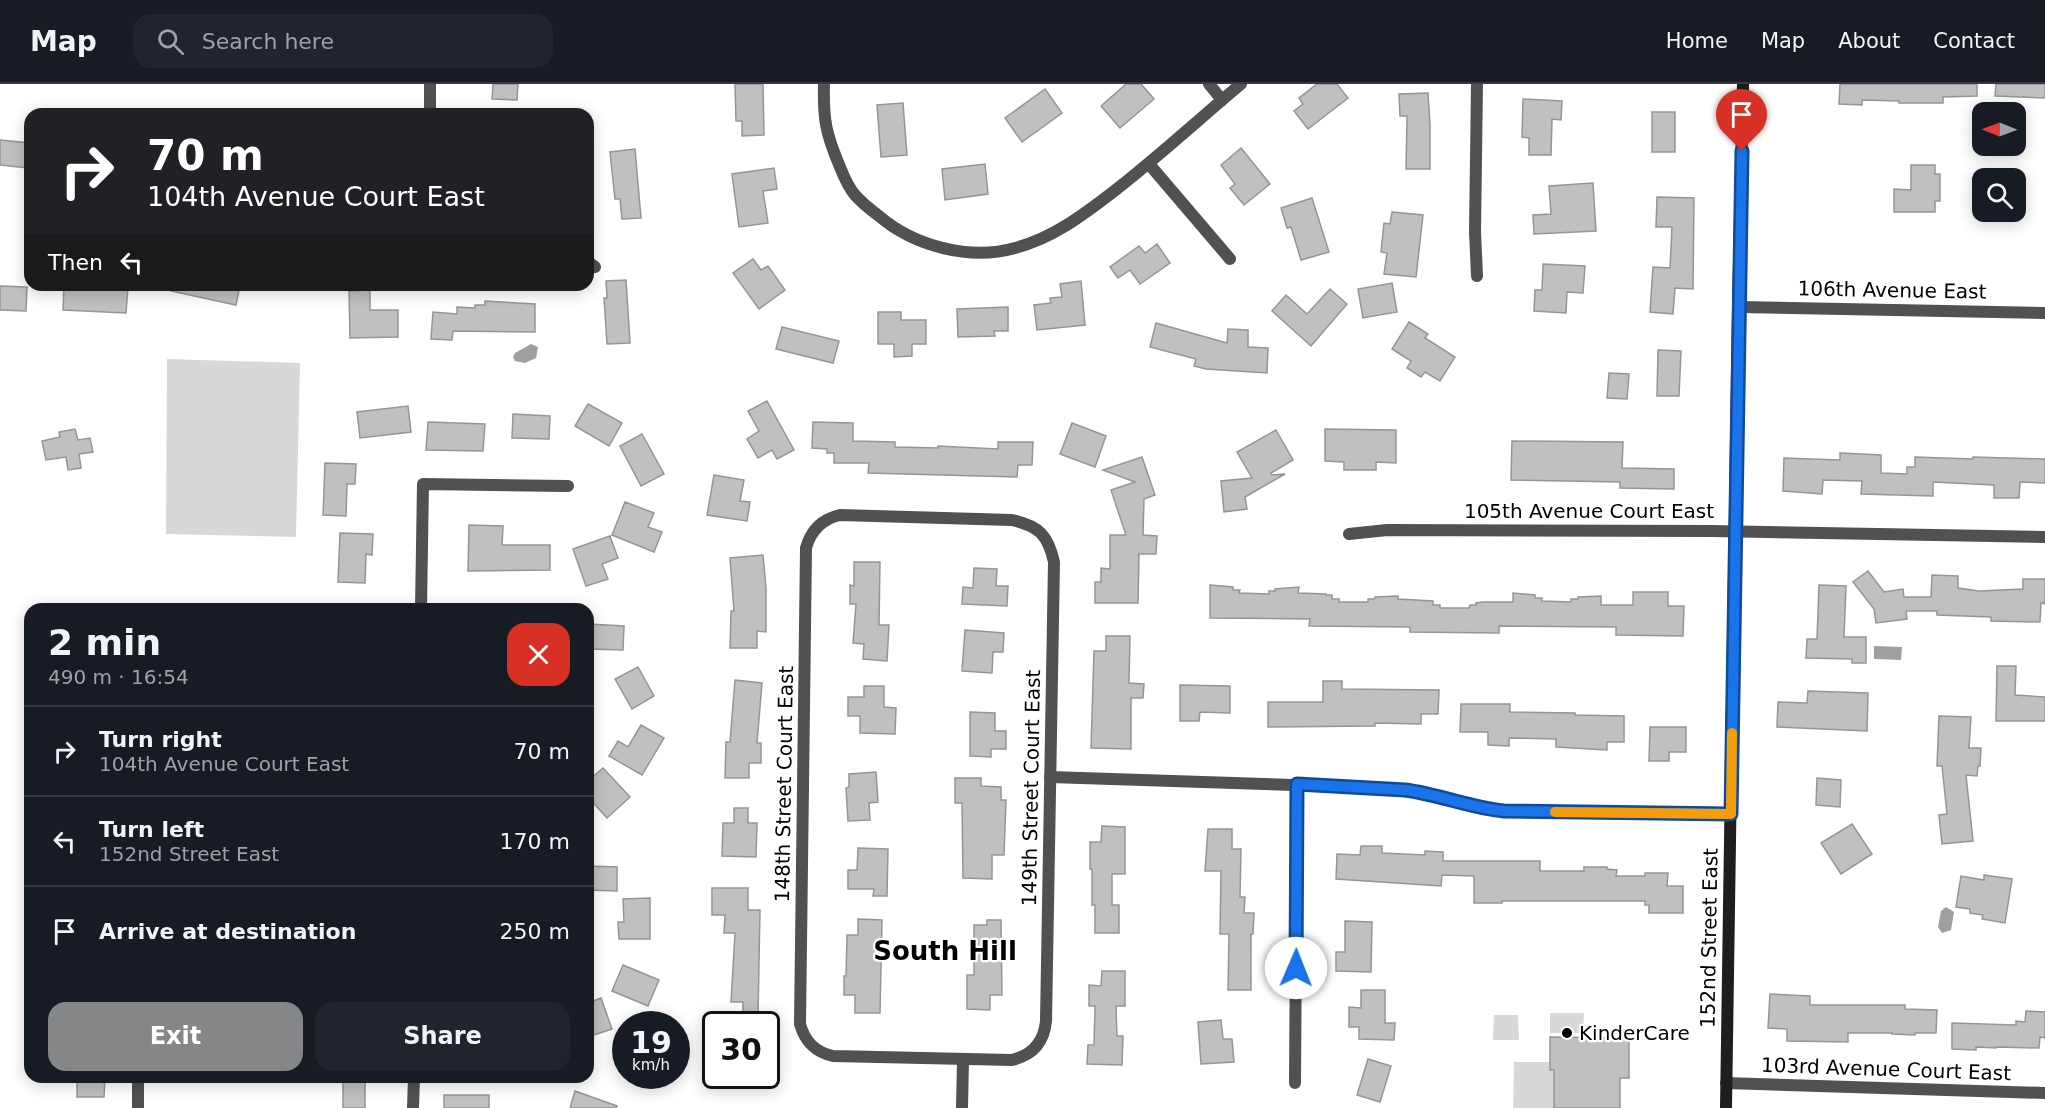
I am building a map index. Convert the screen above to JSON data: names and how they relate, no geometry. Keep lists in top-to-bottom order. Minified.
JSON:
{"streets":{"main road":["152nd Street East"],"street":["106th Avenue East","105th Avenue Court East","148th Street Court East","149th Street Court East","103rd Avenue Court East"]},"crossings":[["106th Avenue East","152nd Street East"],["105th Avenue Court East","152nd Street East"],["148th Street Court East","149th Street Court East"],["152nd Street East","103rd Avenue Court East"]],"districts":["South Hill"],"places":["KinderCare"],"north":"left","page":{"header":"Map","search":"Search here","nav":["Home","Map","About","Contact"],"turn":["70 m","104th Avenue Court East"],"then":"Then","heading":["2 min","490 m · 16:54"],"list":[{"name":"Turn right","note":"104th Avenue Court East","value":"70 m"},{"name":"Turn left","note":"152nd Street East","value":"170 m"},{"name":"Arrive at destination","value":"250 m"}],"buttons":["Exit","Share"],"speed":"19 km/h","limit":"30"}}
